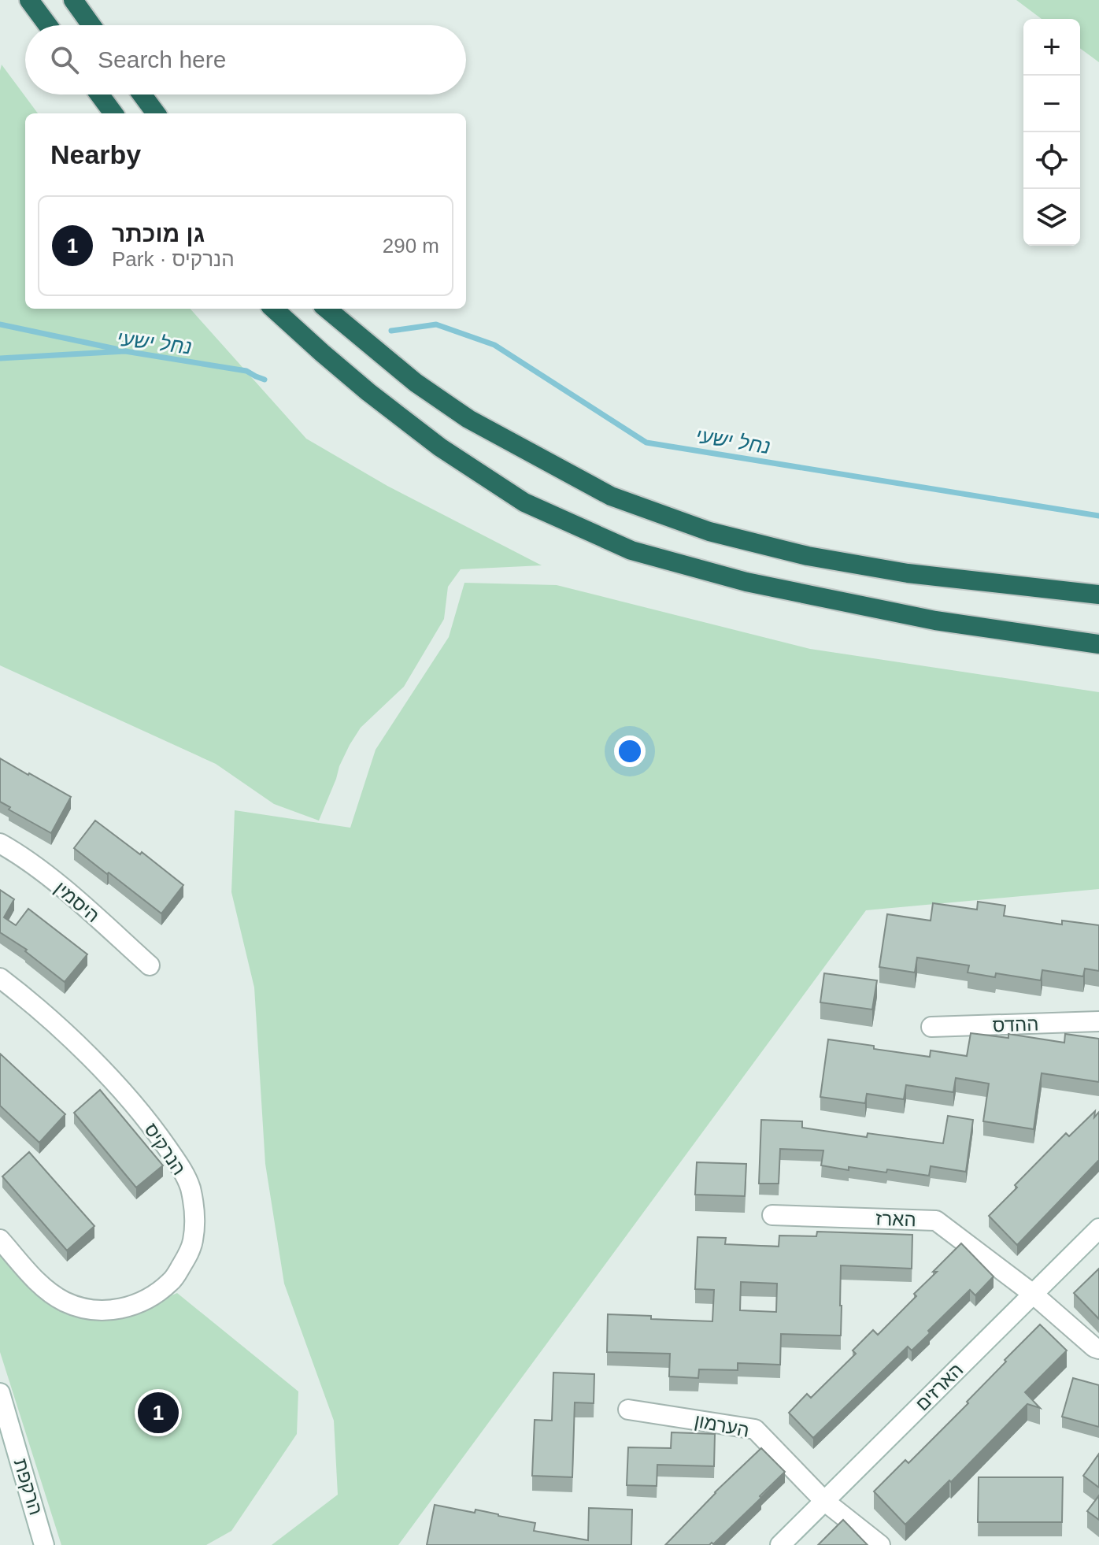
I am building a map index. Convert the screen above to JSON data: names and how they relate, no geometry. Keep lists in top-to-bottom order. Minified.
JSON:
{"streets":{"street":["היסמין","ההדס","הנרקיס","הארז","הארזים","הערמון","הרקפת"]},"crossings":[["הארז","הארזים"],["הארזים","הערמון"]],"water":["נחל ישעי"],"page":{"map_buttons":["+","−"],"search":"Search here","heading":"Nearby","list":[{"mark":"1","name":"גן מוכתר","note":"Park · הנרקיס","value":"290 m"}],"pins":"1"}}
